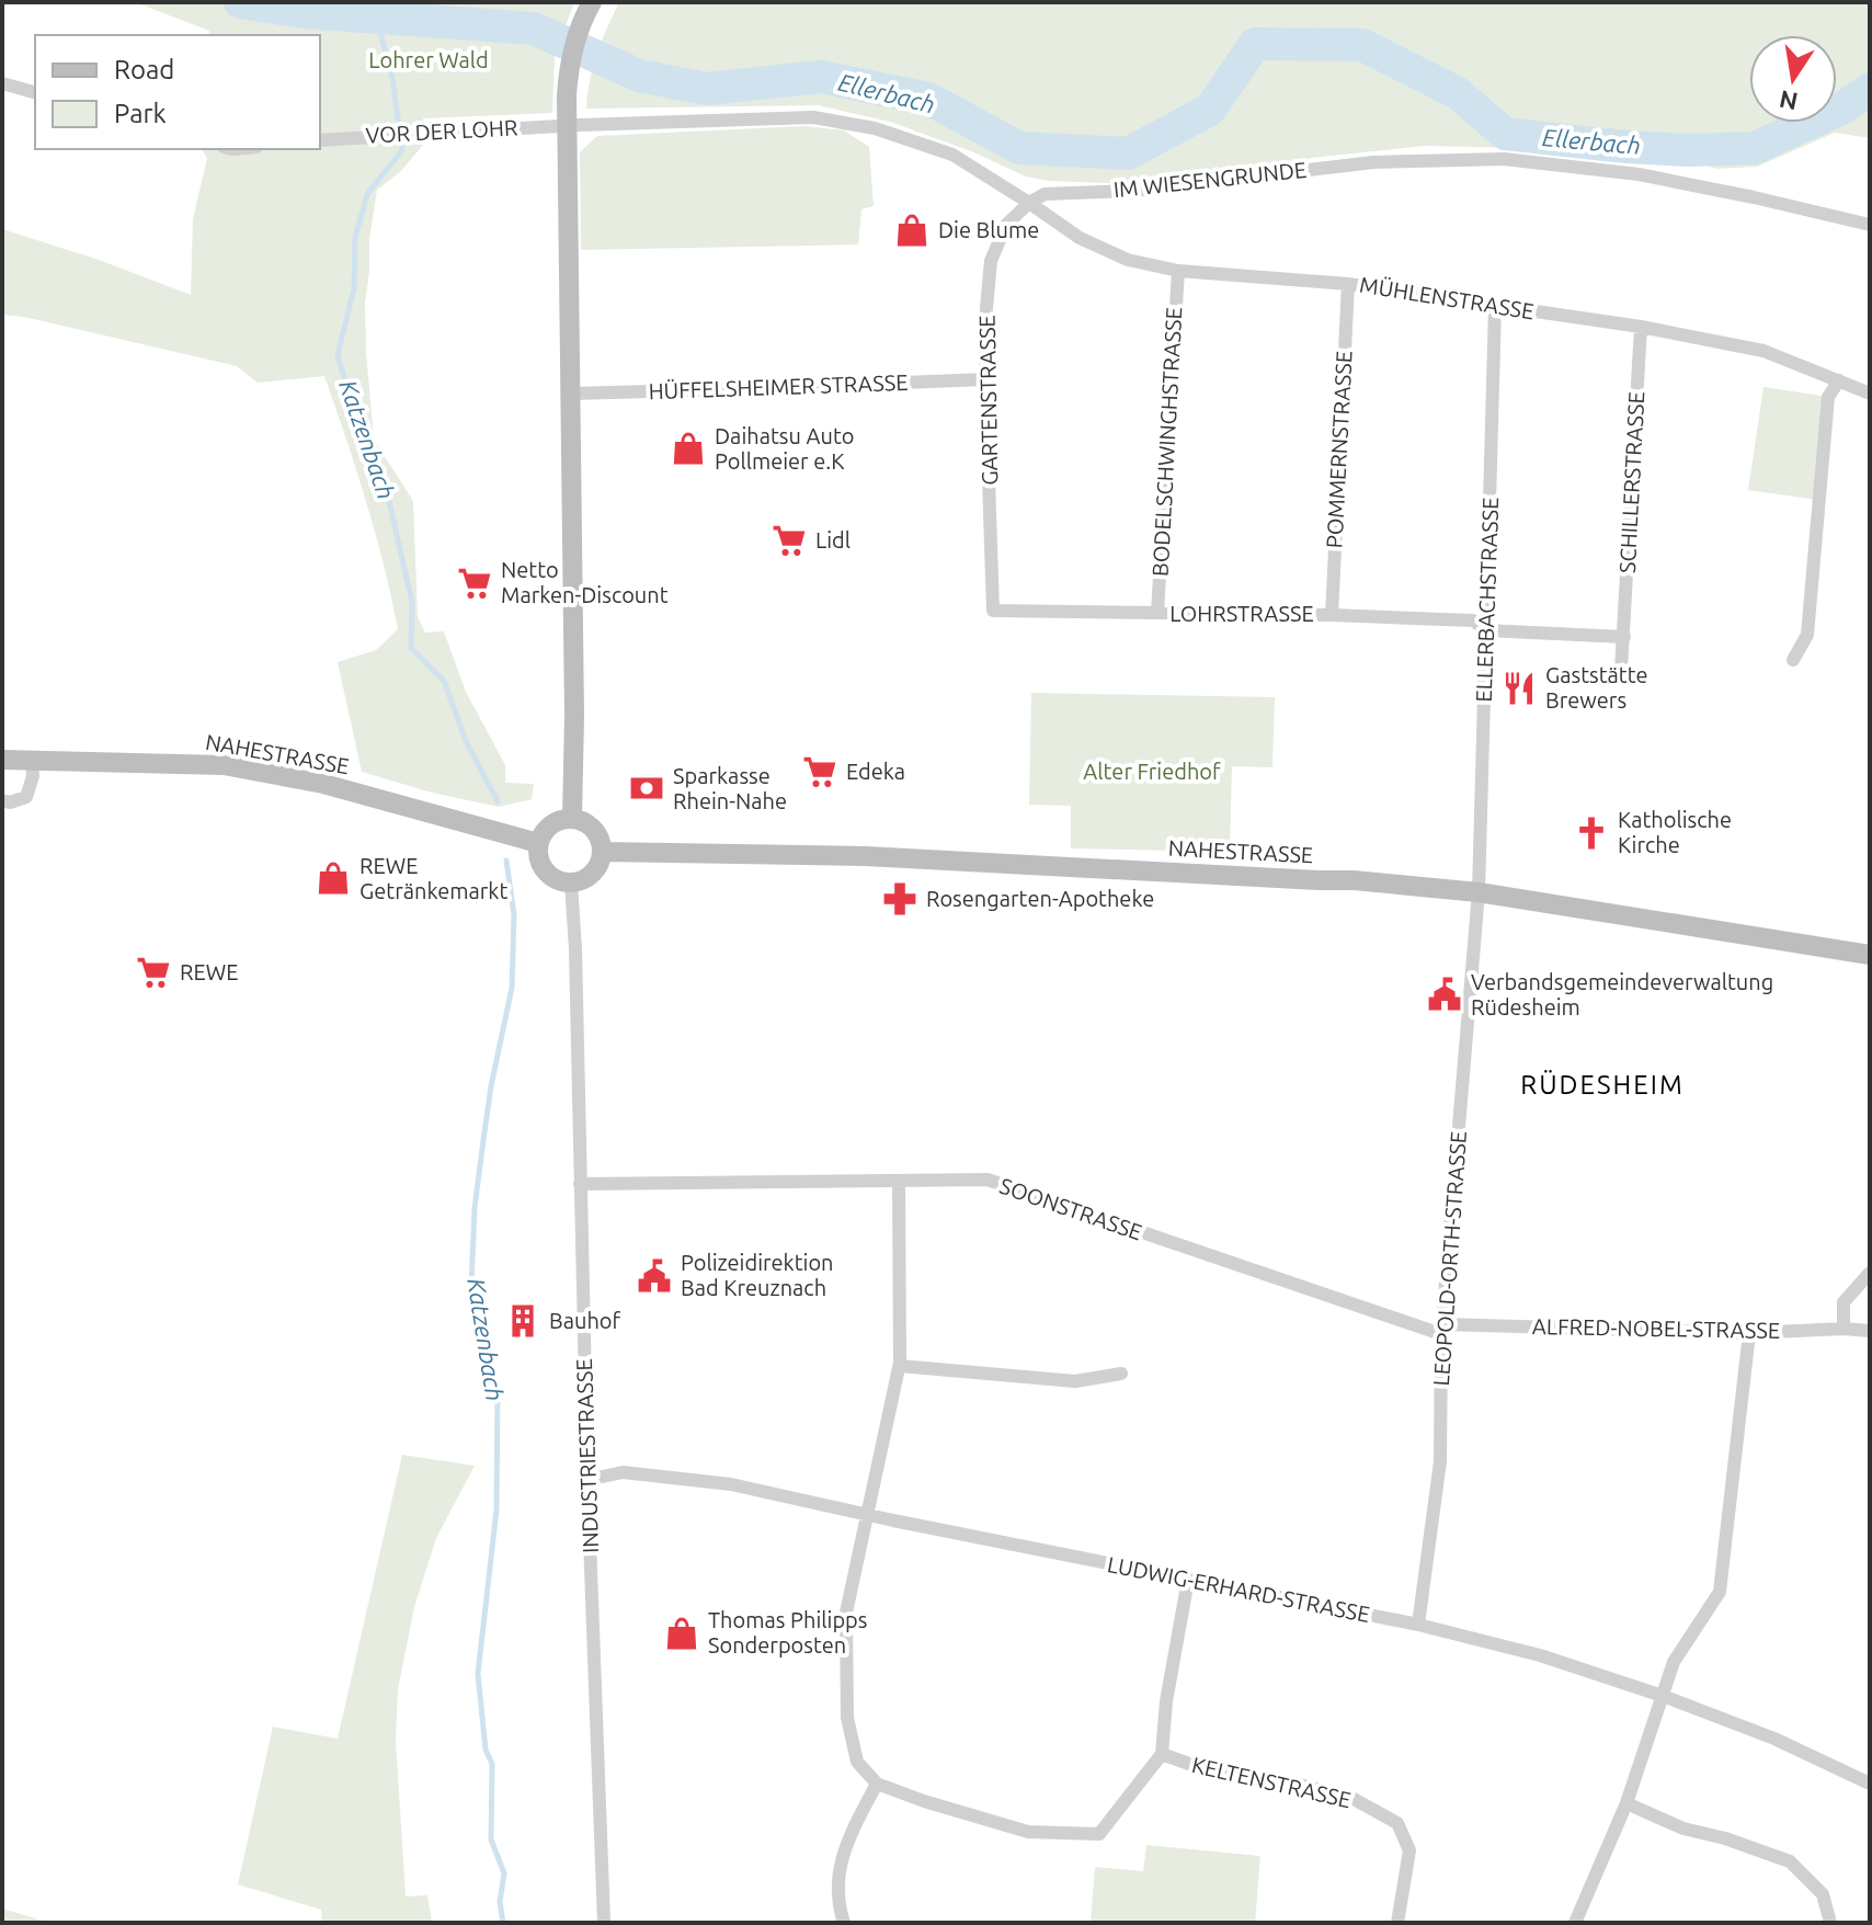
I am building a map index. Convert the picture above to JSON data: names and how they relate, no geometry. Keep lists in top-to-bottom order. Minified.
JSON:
{"streets":{"main road":["NAHESTRASSE"],"street":["VOR DER LOHR","IM WIESENGRUNDE","MÜHLENSTRASSE","HÜFFELSHEIMER STRASSE","GARTENSTRASSE","BODELSCHWINGHSTRASSE","POMMERNSTRASSE","SCHILLERSTRASSE","ELLERBACHSTRASSE","LOHRSTRASSE","SOONSTRASSE","LEOPOLD-ORTH-STRASSE","ALFRED-NOBEL-STRASSE","INDUSTRIESTRASSE","LUDWIG-ERHARD-STRASSE","KELTENSTRASSE"]},"crossings":[["IM WIESENGRUNDE","MÜHLENSTRASSE"],["IM WIESENGRUNDE","GARTENSTRASSE"],["MÜHLENSTRASSE","GARTENSTRASSE"],["MÜHLENSTRASSE","BODELSCHWINGHSTRASSE"],["MÜHLENSTRASSE","POMMERNSTRASSE"],["MÜHLENSTRASSE","SCHILLERSTRASSE"],["MÜHLENSTRASSE","ELLERBACHSTRASSE"],["HÜFFELSHEIMER STRASSE","GARTENSTRASSE"],["GARTENSTRASSE","LOHRSTRASSE"],["BODELSCHWINGHSTRASSE","LOHRSTRASSE"],["POMMERNSTRASSE","LOHRSTRASSE"],["ELLERBACHSTRASSE","LOHRSTRASSE"],["ELLERBACHSTRASSE","NAHESTRASSE"],["ELLERBACHSTRASSE","LEOPOLD-ORTH-STRASSE"],["NAHESTRASSE","LEOPOLD-ORTH-STRASSE"],["NAHESTRASSE","INDUSTRIESTRASSE"],["SOONSTRASSE","LEOPOLD-ORTH-STRASSE"],["SOONSTRASSE","ALFRED-NOBEL-STRASSE"],["SOONSTRASSE","INDUSTRIESTRASSE"],["LEOPOLD-ORTH-STRASSE","ALFRED-NOBEL-STRASSE"],["LEOPOLD-ORTH-STRASSE","LUDWIG-ERHARD-STRASSE"],["INDUSTRIESTRASSE","LUDWIG-ERHARD-STRASSE"],["LUDWIG-ERHARD-STRASSE","KELTENSTRASSE"]],"districts":["RÜDESHEIM"],"water":["Ellerbach","Katzenbach"],"parks":["Lohrer Wald","Alter Friedhof"],"places":{"shop":["Die Blume","Daihatsu Auto Pollmeier e.K","REWE Getränkemarkt","Thomas Philipps Sonderposten"],"supermarket":["Lidl","Netto Marken-Discount","Edeka","REWE"],"restaurant":["Gaststätte Brewers"],"bank":["Sparkasse Rhein-Nahe"],"church":["Katholische Kirche"],"pharmacy":["Rosengarten-Apotheke"],"public building":["Verbandsgemeindeverwaltung Rüdesheim","Polizeidirektion Bad Kreuznach"],"building":["Bauhof"]},"legend":["Road","Park"],"north":"bottom"}
